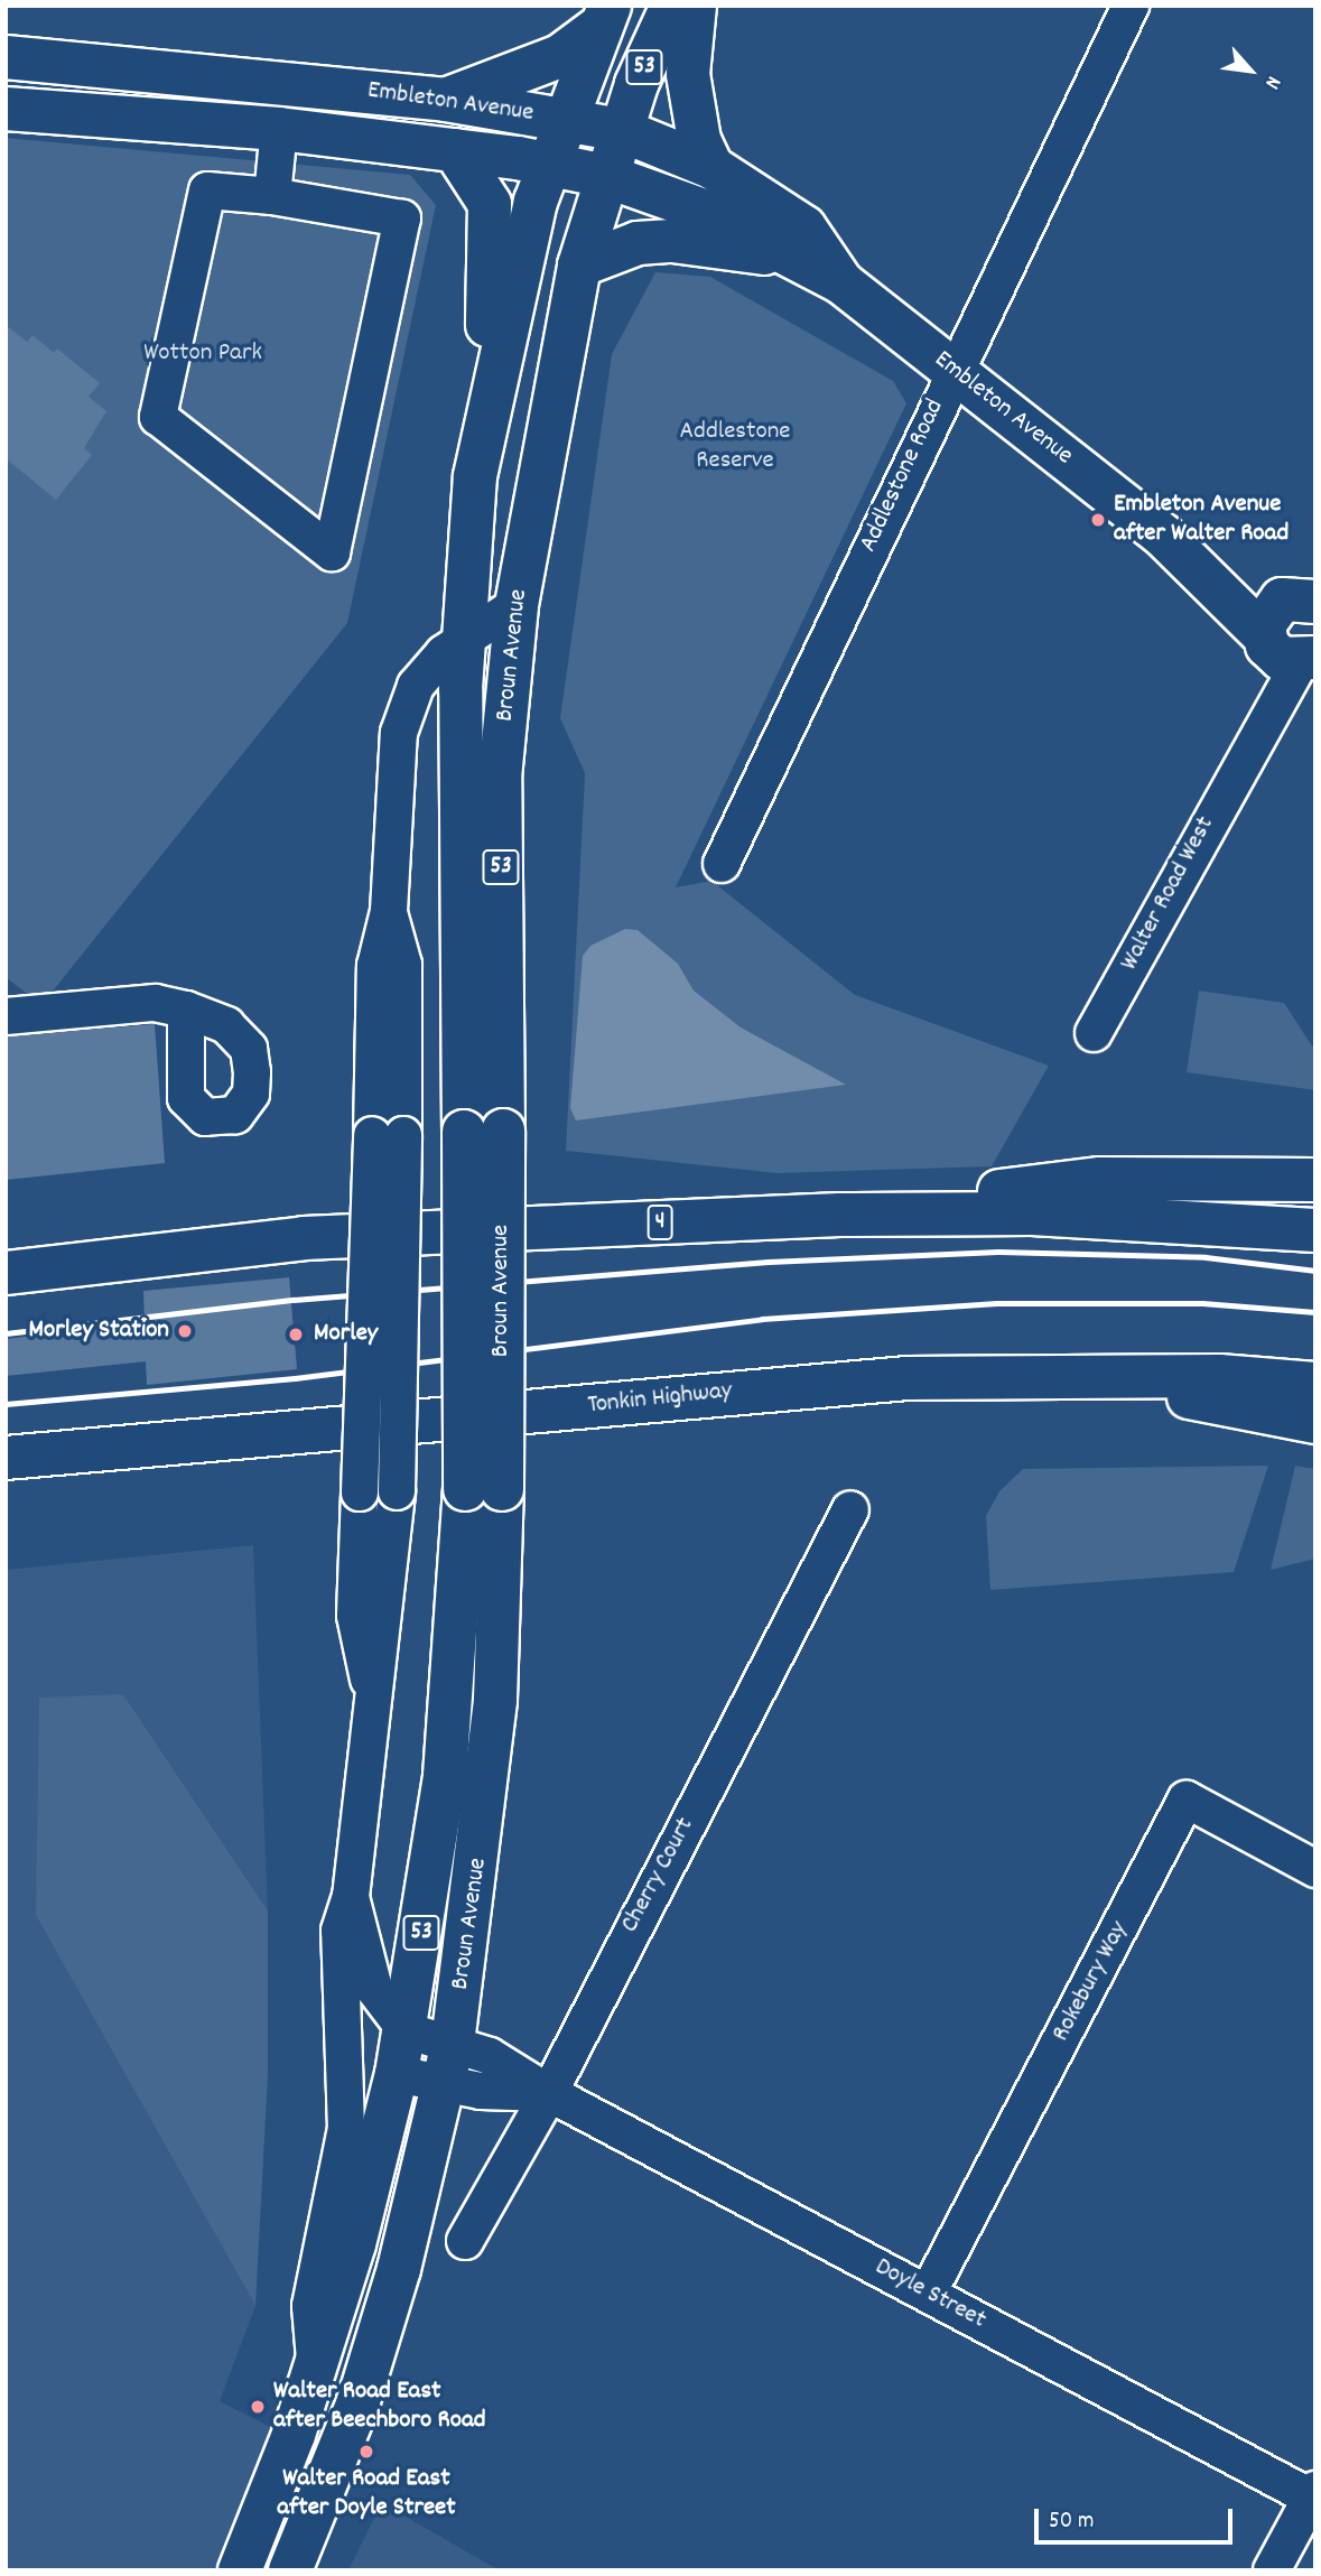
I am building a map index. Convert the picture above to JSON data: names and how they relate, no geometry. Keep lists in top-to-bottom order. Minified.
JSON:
{"streets":{"main road":["53","Embleton Avenue","Broun Avenue","4","Tonkin Highway"],"street":["Addlestone Road","Walter Road West","Cherry Court","Rokebury Way","Doyle Street"]},"crossings":[["Embleton Avenue","Addlestone Road"],["Embleton Avenue","Broun Avenue"],["Embleton Avenue","Walter Road West"],["Broun Avenue","Doyle Street"],["Cherry Court","Doyle Street"],["Rokebury Way","Doyle Street"]],"parks":["Wotton Park","Addlestone Reserve"],"places":["Embleton Avenue after Walter Road","Morley Station","Morley","Walter Road East after Beechboro Road","Walter Road East after Doyle Street"],"scale_bar":"50 m","north":"bottom right"}
